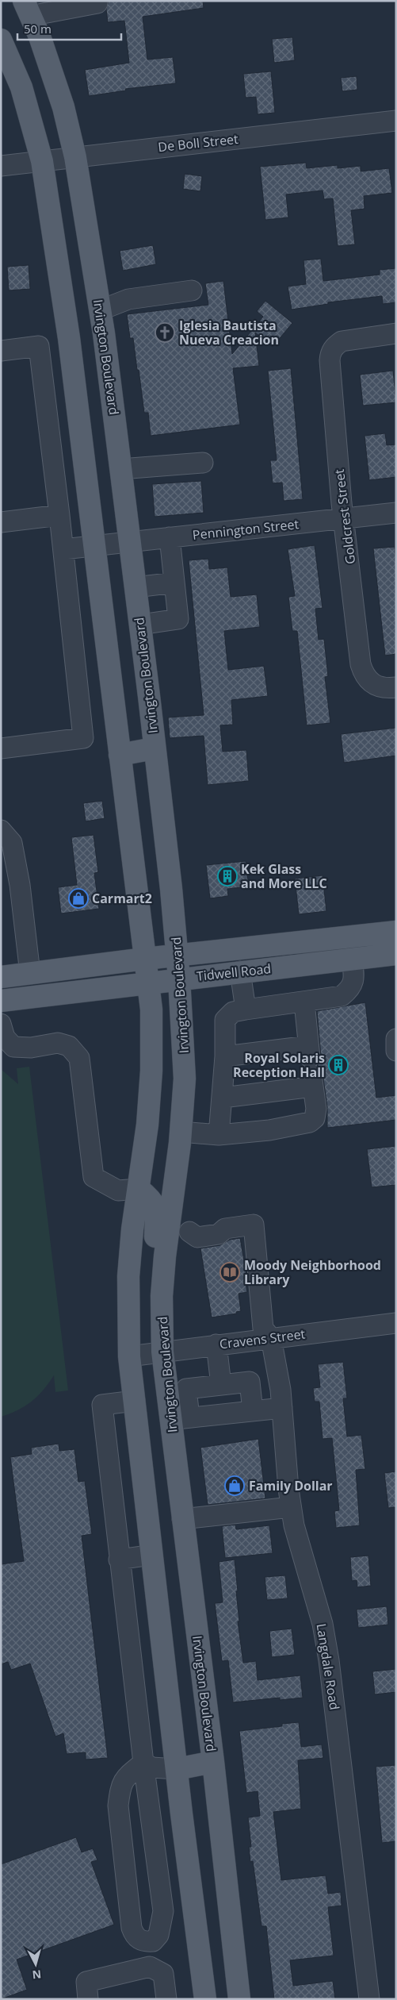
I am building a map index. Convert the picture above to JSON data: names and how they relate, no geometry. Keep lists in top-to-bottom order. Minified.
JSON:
{"streets":{"main road":["Irvington Boulevard","Tidwell Road"],"street":["De Boll Street","Goldcrest Street","Pennington Street","Cravens Street","Langdale Road"]},"crossings":[["De Boll Street","Irvington Boulevard"],["Irvington Boulevard","Pennington Street"],["Irvington Boulevard","Tidwell Road"],["Irvington Boulevard","Cravens Street"],["Irvington Boulevard","Langdale Road"],["Goldcrest Street","Pennington Street"],["Cravens Street","Langdale Road"]],"places":{"church":["Iglesia Bautista Nueva Creacion"],"building":["Kek Glass and More LLC","Royal Solaris Reception Hall"],"shop":["Carmart2","Family Dollar"],"library":["Moody Neighborhood Library"]},"scale_bar":"50 m","north":"bottom"}
